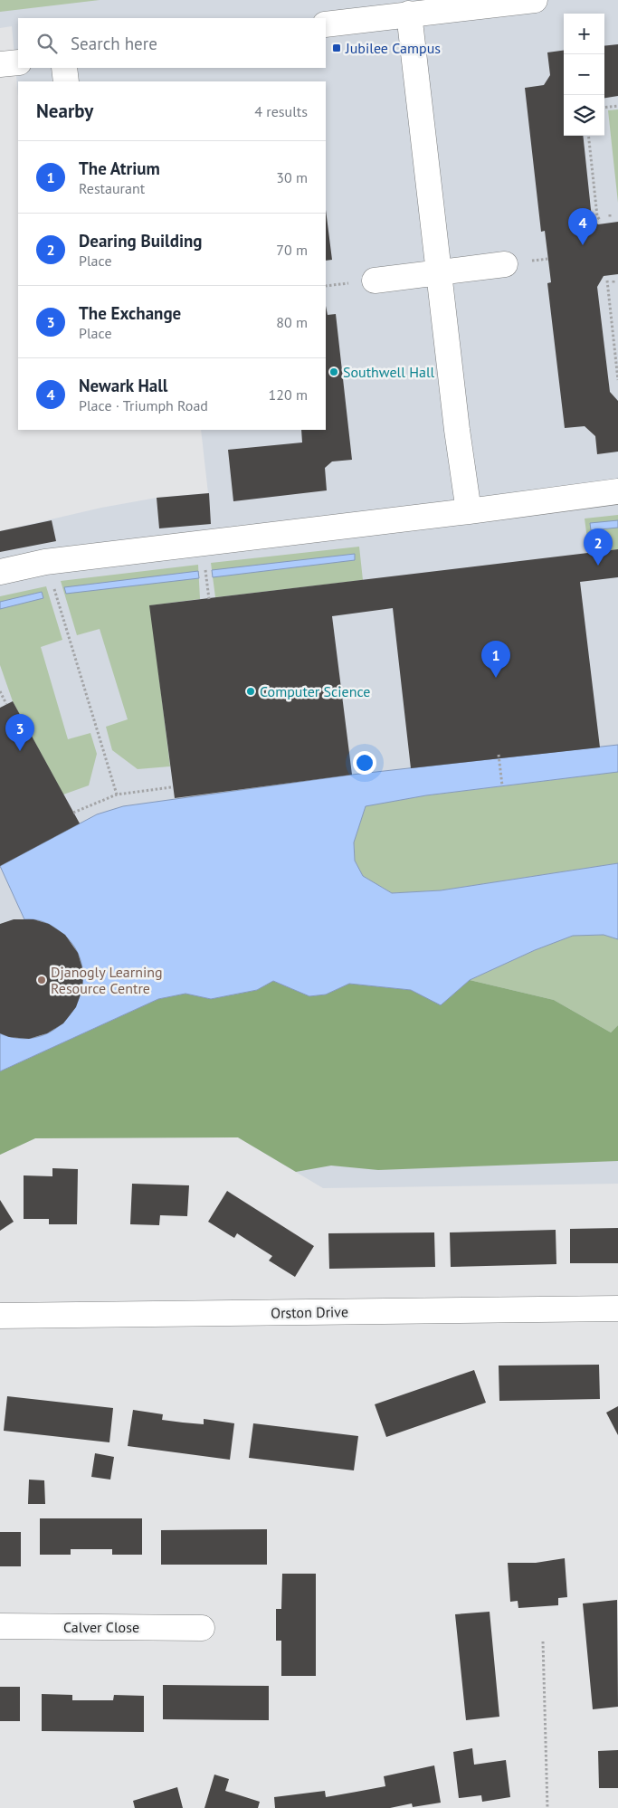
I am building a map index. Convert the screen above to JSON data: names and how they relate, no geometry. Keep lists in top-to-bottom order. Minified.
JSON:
{"streets":{"street":["Orston Drive","Calver Close"]},"places":{"transit":["Jubilee Campus"],"other":["Southwell Hall","Computer Science","Djanogly Learning Resource Centre"]},"page":{"map_buttons":["+","−"],"search":"Search here","heading":["Nearby","4 results"],"list":[{"mark":"1","name":"The Atrium","note":"Restaurant","value":"30 m"},{"mark":"2","name":"Dearing Building","note":"Place","value":"70 m"},{"mark":"3","name":"The Exchange","note":"Place","value":"80 m"},{"mark":"4","name":"Newark Hall","note":"Place · Triumph Road","value":"120 m"}],"pins":["4","2","1","3"]}}
